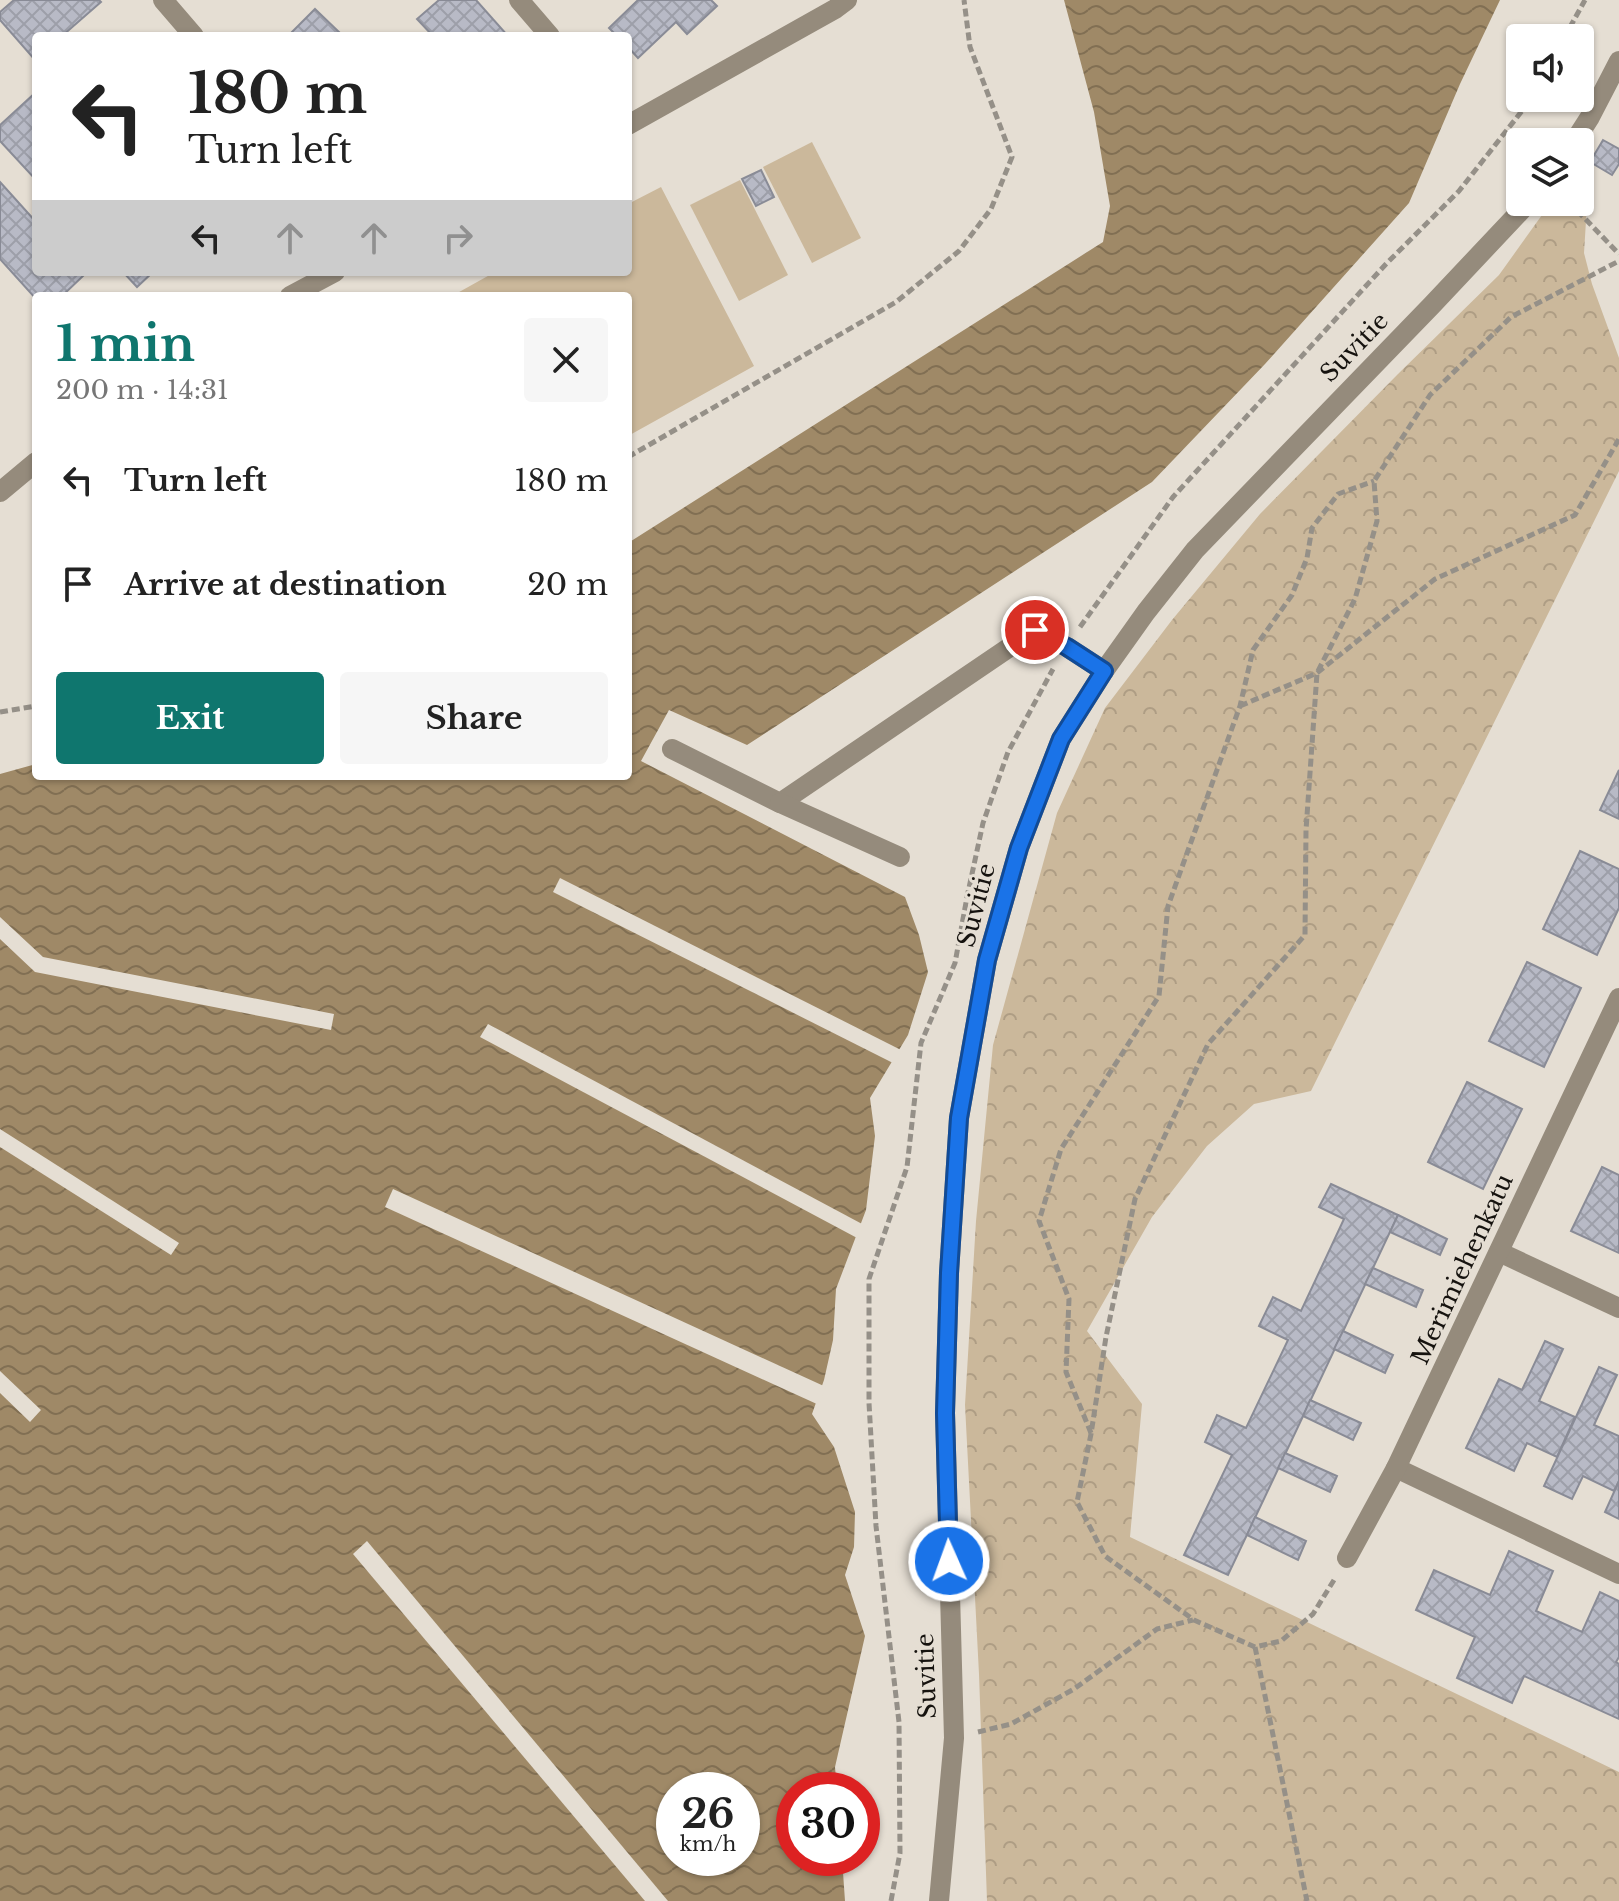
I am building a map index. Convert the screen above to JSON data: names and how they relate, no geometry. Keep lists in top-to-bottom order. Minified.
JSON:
{"streets":{"street":["Suvitie","Merimiehenkatu"]},"page":{"turn":["180 m","Turn left"],"heading":["1 min","200 m · 14:31"],"list":[{"name":"Turn left","value":"180 m"},{"name":"Arrive at destination","value":"20 m"}],"buttons":["Exit","Share"],"speed":"26 km/h","limit":"30"}}
